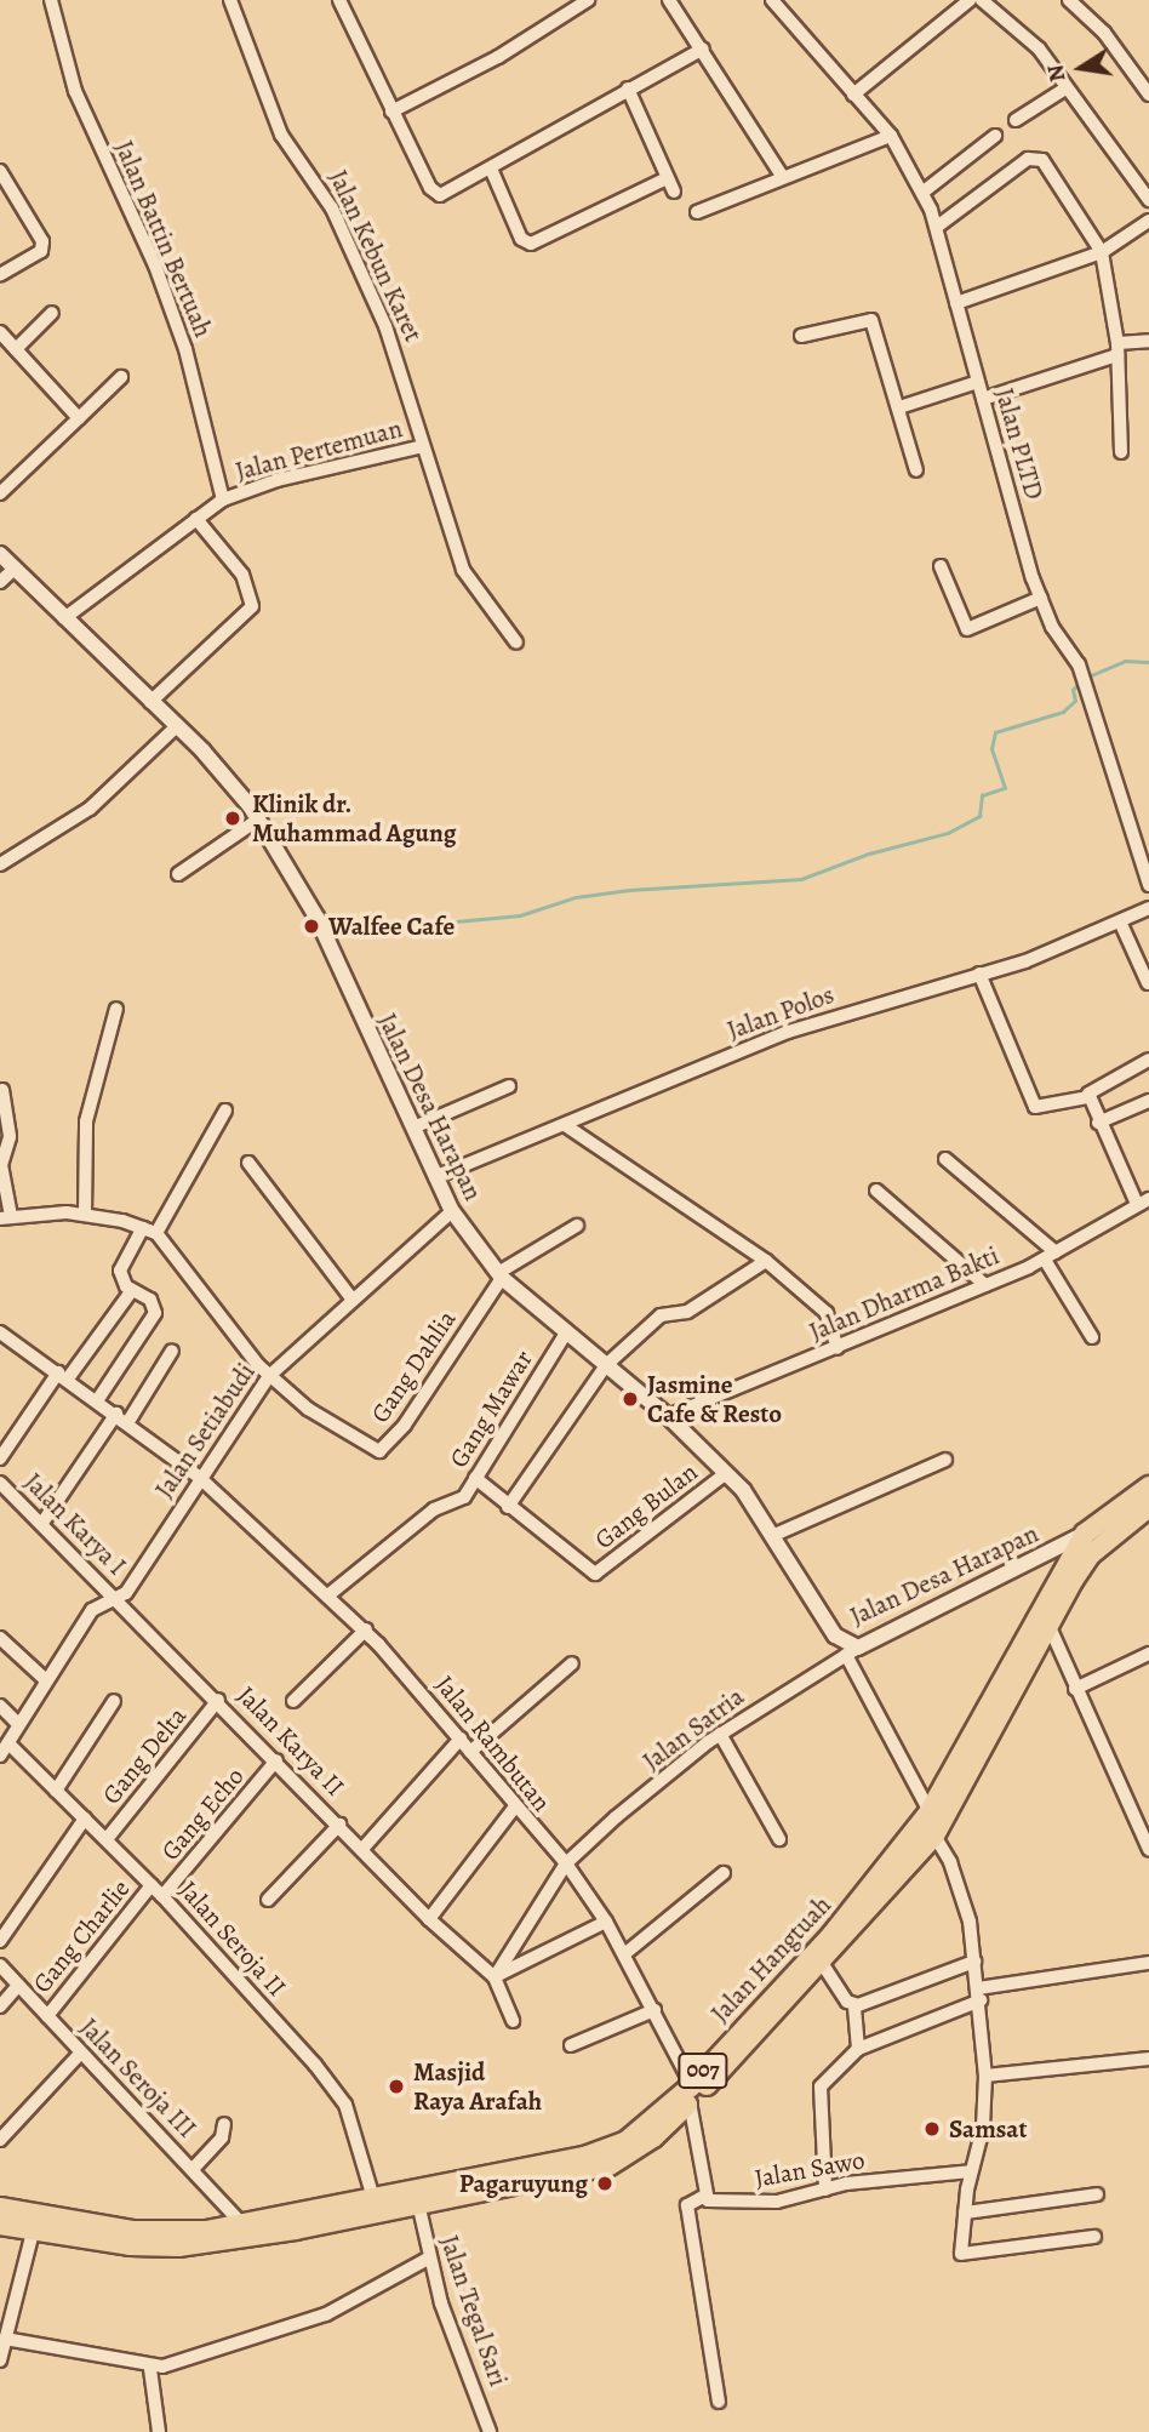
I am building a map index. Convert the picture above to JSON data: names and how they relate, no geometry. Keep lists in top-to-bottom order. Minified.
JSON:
{"streets":{"highway":["Jalan Hangtuah","007"],"street":["Jalan Battin Bertuah","Jalan Kebun Karet","Jalan PLTD","Jalan Pertemuan","Jalan Polos","Jalan Desa Harapan","Jalan Dharma Bakti","Gang Dahlia","Gang Mawar","Jalan Setiabudi","Gang Bulan","Jalan Karya I","Jalan Satria","Jalan Karya II","Jalan Rambutan","Gang Delta","Gang Echo","Gang Charlie","Jalan Seroja II","Jalan Seroja III","Jalan Sawo","Jalan Tegal Sari"]},"crossings":[["Jalan Battin Bertuah","Jalan Pertemuan"],["Jalan Kebun Karet","Jalan Pertemuan"],["Jalan Pertemuan","Jalan Desa Harapan"],["Jalan Polos","Jalan Desa Harapan"],["Jalan Desa Harapan","Jalan Dharma Bakti"],["Jalan Desa Harapan","Gang Dahlia"],["Jalan Desa Harapan","Gang Mawar"],["Jalan Desa Harapan","Jalan Setiabudi"],["Jalan Desa Harapan","Gang Bulan"],["Jalan Desa Harapan","Jalan Satria"],["Jalan Desa Harapan","Jalan Hangtuah"],["Gang Dahlia","Jalan Setiabudi"],["Gang Mawar","Gang Bulan"],["Gang Mawar","Jalan Rambutan"],["Jalan Setiabudi","Jalan Karya I"],["Jalan Setiabudi","Jalan Karya II"],["Jalan Setiabudi","Jalan Rambutan"],["Jalan Setiabudi","Jalan Seroja II"],["Jalan Karya I","Jalan Karya II"],["Jalan Satria","Jalan Karya II"],["Jalan Satria","Jalan Rambutan"],["Jalan Karya II","Gang Delta"],["Jalan Karya II","Gang Echo"],["Jalan Rambutan","Jalan Hangtuah"],["Gang Delta","Jalan Seroja II"],["Gang Echo","Jalan Seroja II"],["Gang Charlie","Jalan Seroja II"],["Gang Charlie","Jalan Seroja III"],["Jalan Seroja II","Jalan Hangtuah"],["Jalan Hangtuah","Jalan Seroja III"],["Jalan Hangtuah","Jalan Tegal Sari"]],"places":["Klinik dr. Muhammad Agung","Walfee Cafe","Jasmine Cafe & Resto","Masjid Raya Arafah","Samsat","Pagaruyung"],"north":"left"}
